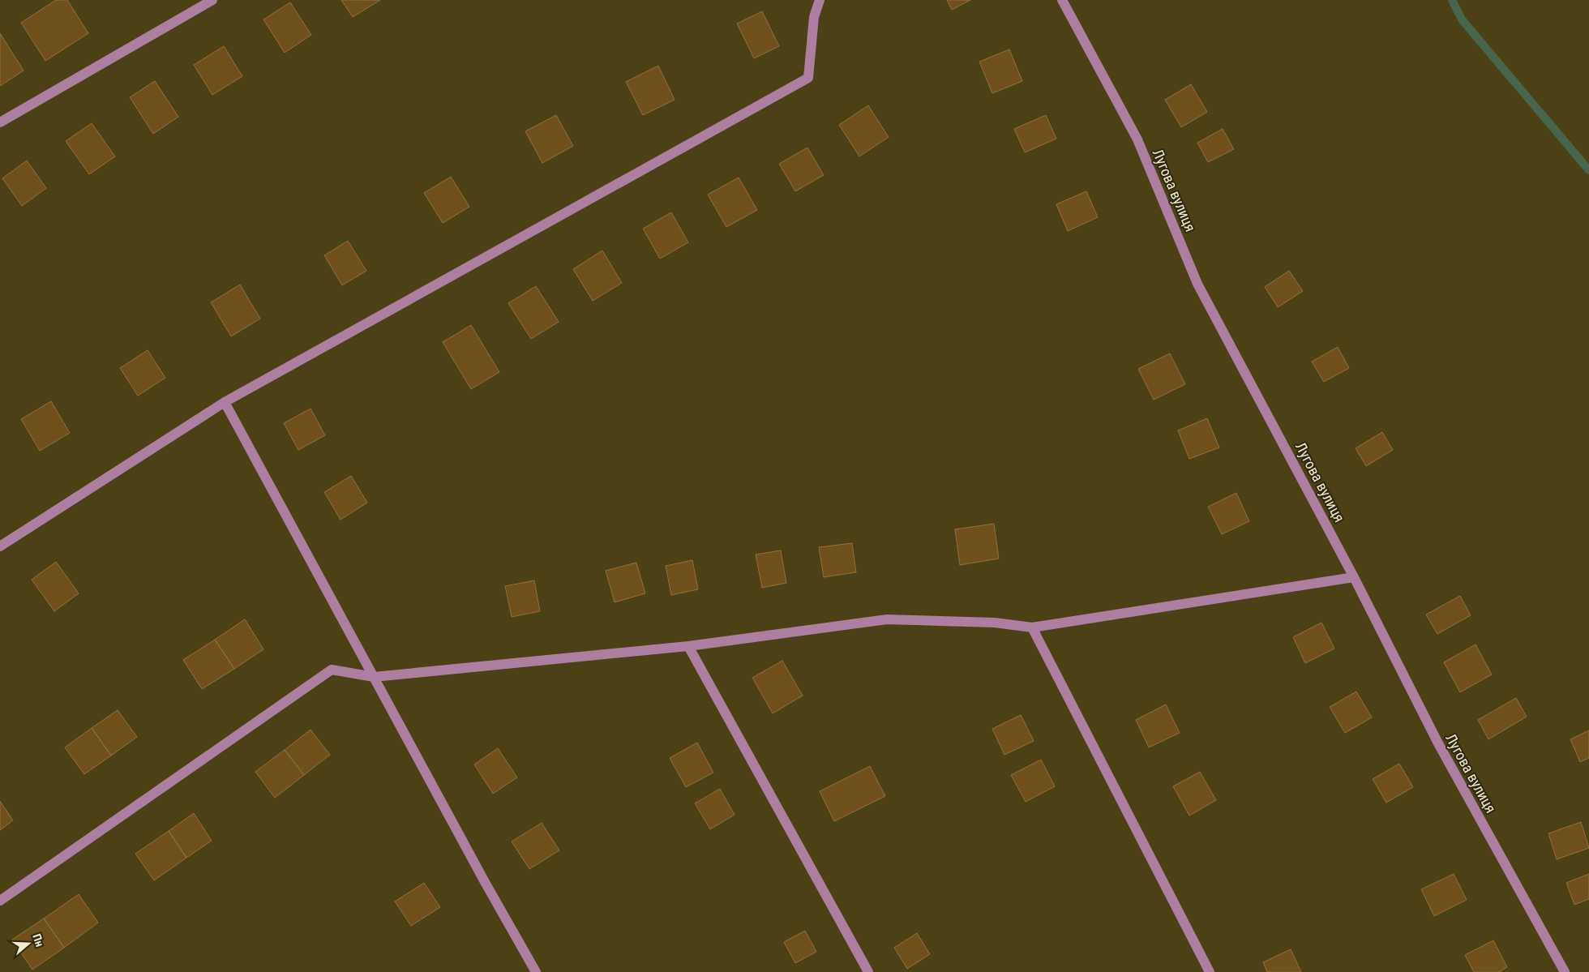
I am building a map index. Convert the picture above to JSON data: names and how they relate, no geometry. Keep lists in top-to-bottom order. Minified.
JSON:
{"streets":{"street":["Лугова вулиця"]},"north":"right"}
